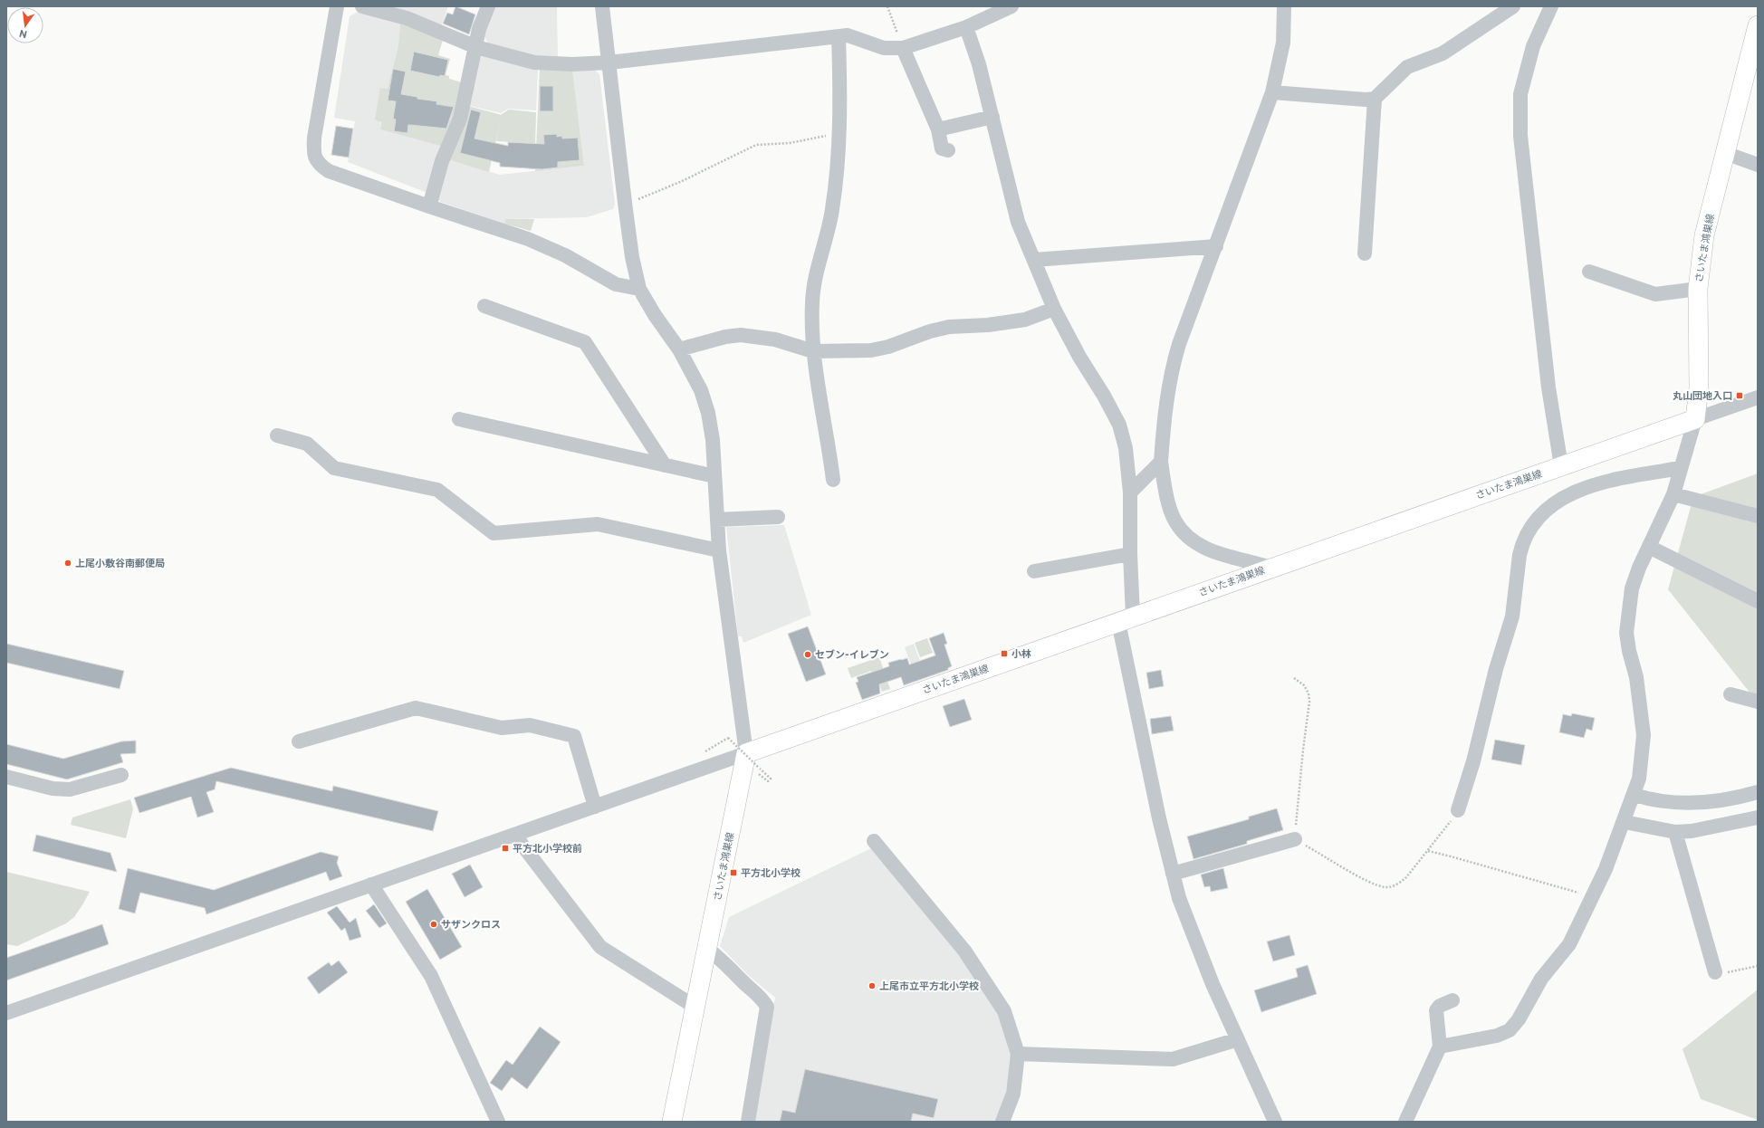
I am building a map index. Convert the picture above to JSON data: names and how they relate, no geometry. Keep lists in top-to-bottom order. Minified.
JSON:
{"streets":{"main road":["さいたま鴻巣線"]},"places":{"transit":["丸山団地入口","小林","平方北小学校前","平方北小学校"],"other":["上尾小敷谷南郵便局","セブン-イレブン","サザンクロス","上尾市立平方北小学校"]},"north":"bottom"}
